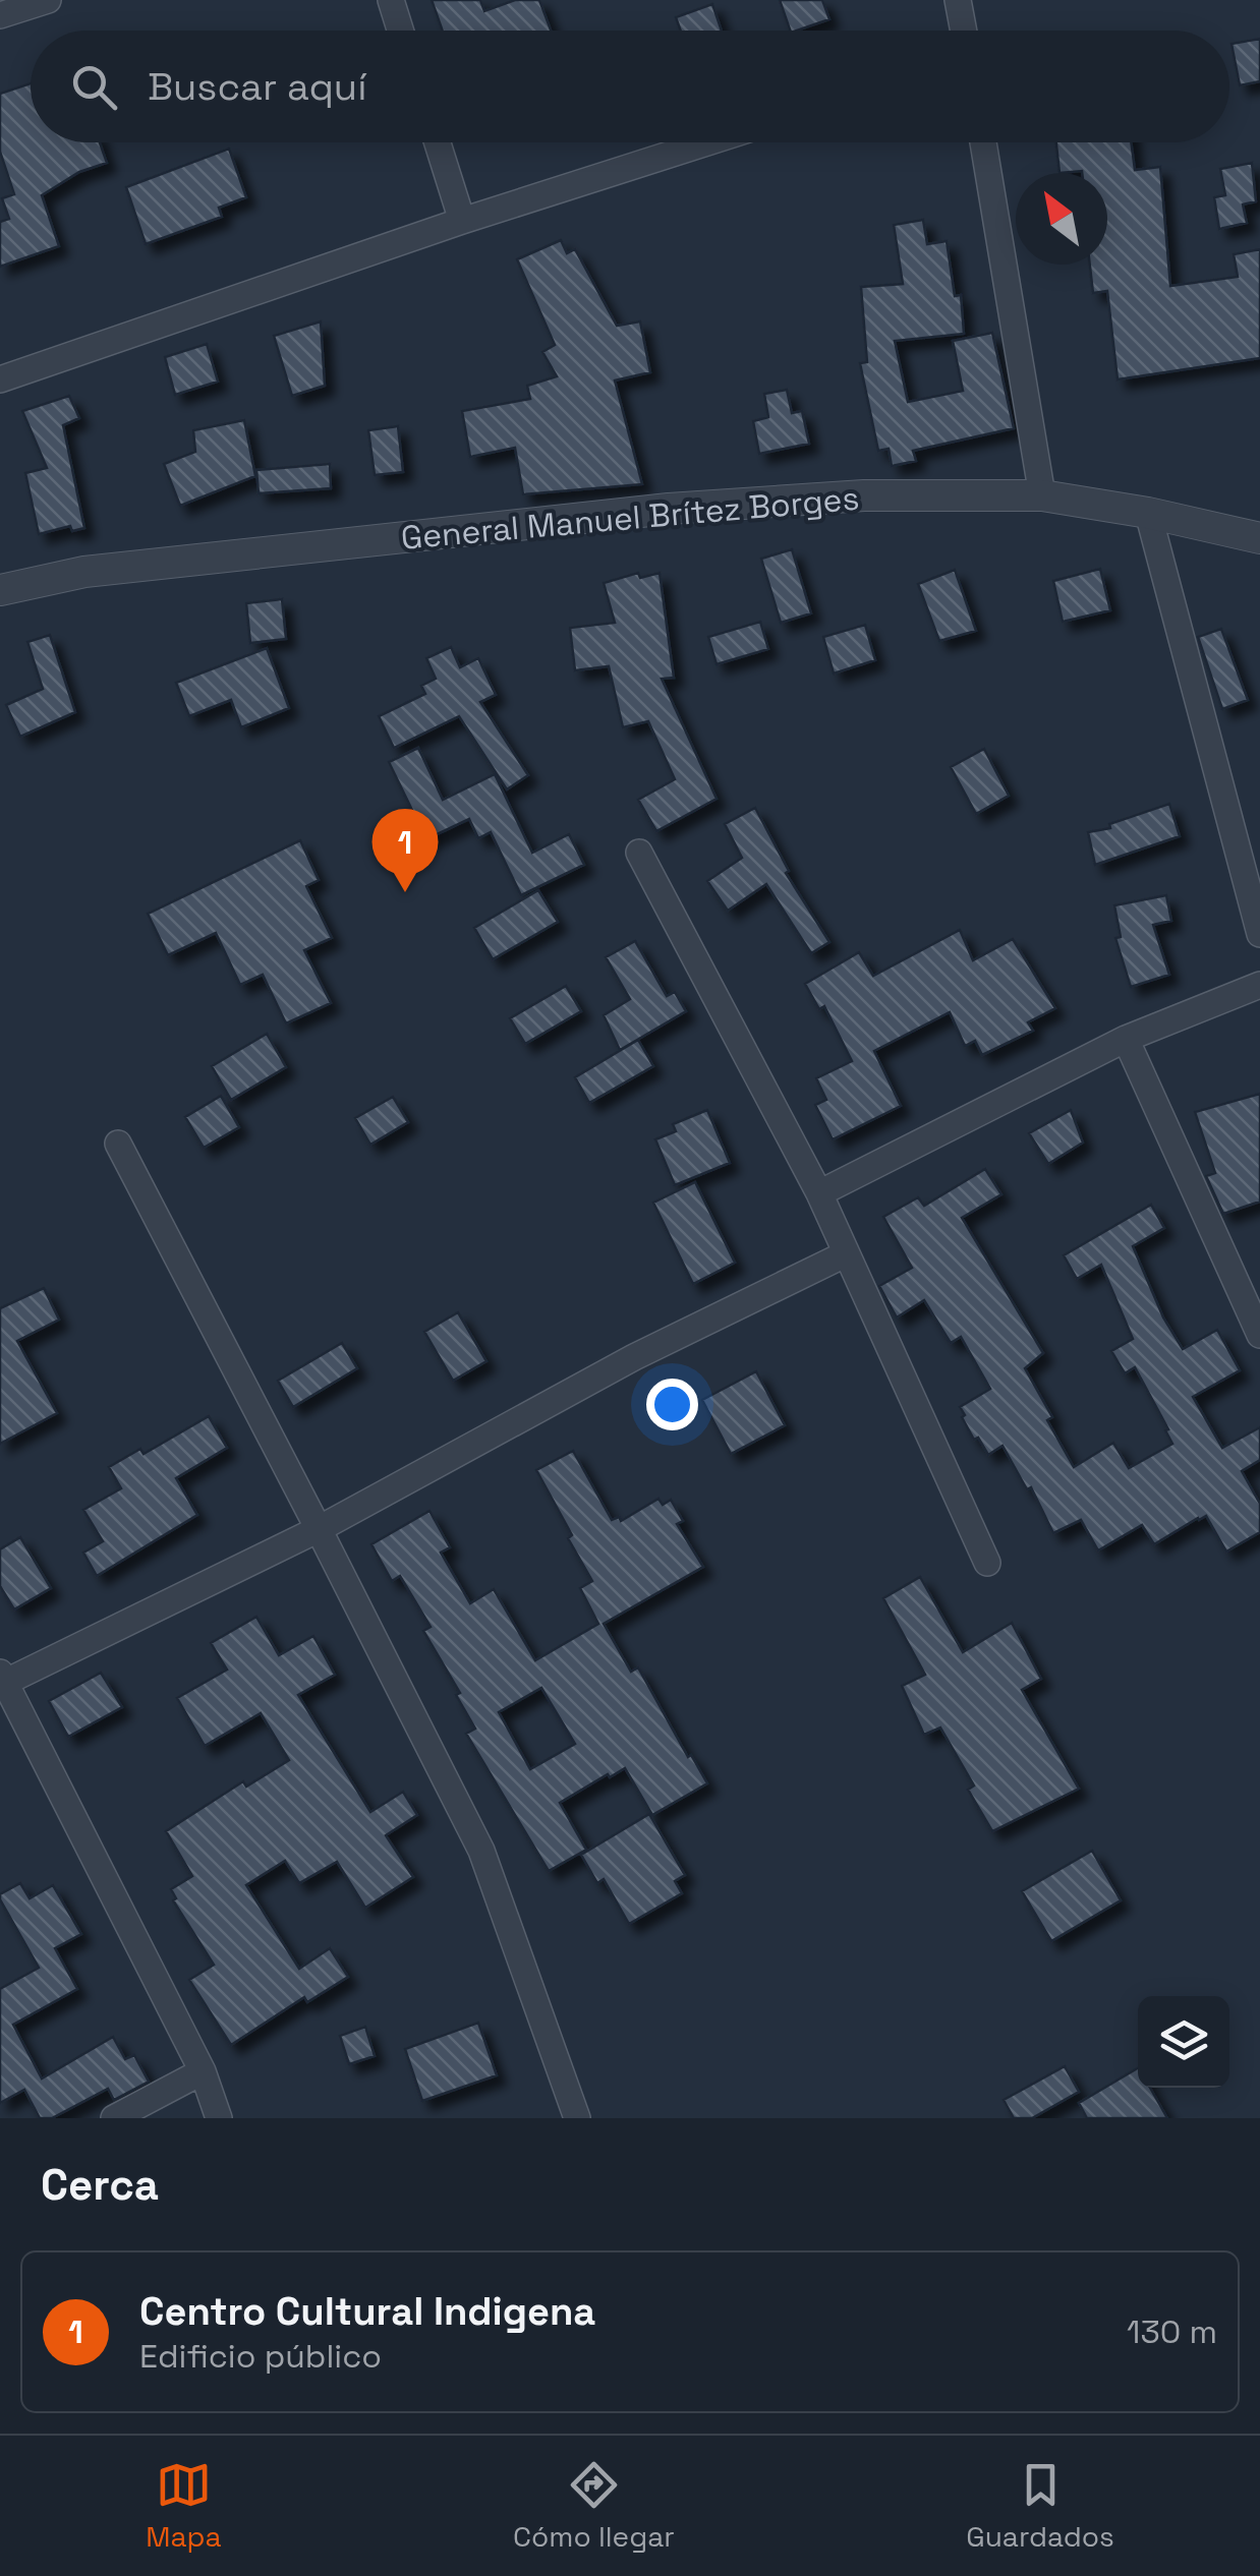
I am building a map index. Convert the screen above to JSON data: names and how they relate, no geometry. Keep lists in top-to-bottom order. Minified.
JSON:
{"streets":{"street":["General Manuel Brítez Borges"]},"north":"top left","page":{"search":"Buscar aquí","pins":"1","heading":"Cerca","list":[{"mark":"1","name":"Centro Cultural Indigena","note":"Edificio público","value":"130 m"}],"nav":["Mapa","Cómo llegar","Guardados"]}}
